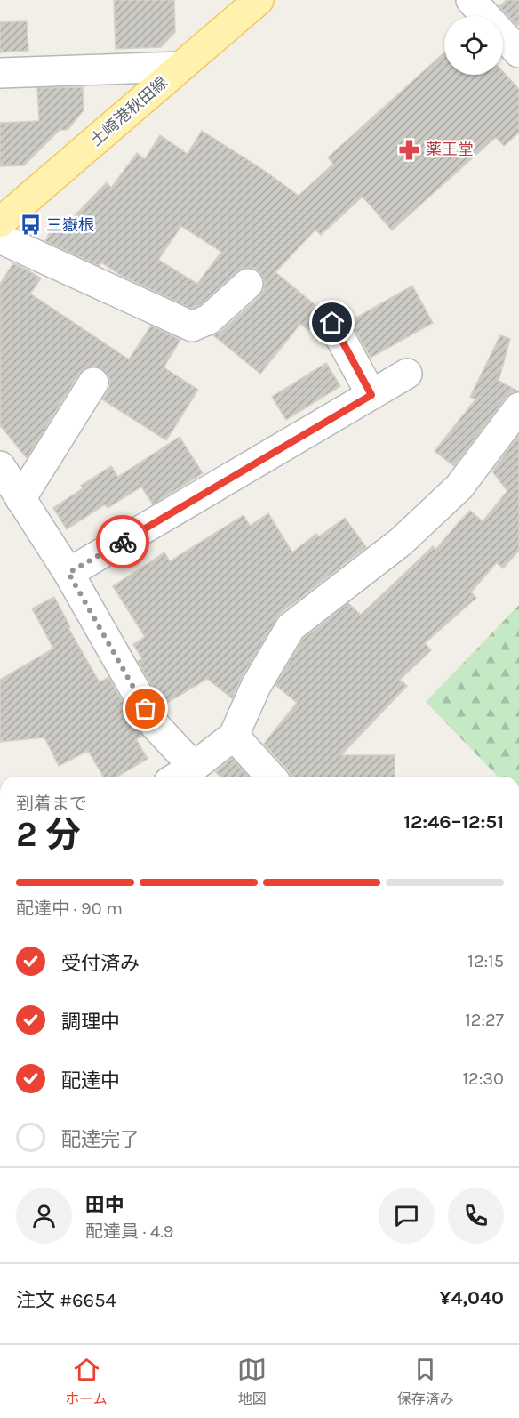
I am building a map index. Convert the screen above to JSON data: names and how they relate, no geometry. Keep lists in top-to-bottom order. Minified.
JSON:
{"streets":{"main road":["土崎港秋田線"]},"places":{"pharmacy":["薬王堂"],"bus stop":["三嶽根"]},"page":{"heading":["2 分","到着まで","12:46–12:51"],"panel":["田中","配達員 · 4.9","注文 #6654","¥4,040"],"bar":"配達中 · 90 m","list":[["受付済み","12:15"],["調理中","12:27"],["配達中","12:30"],"配達完了"],"tabs":["ホーム","地図","保存済み"]}}
